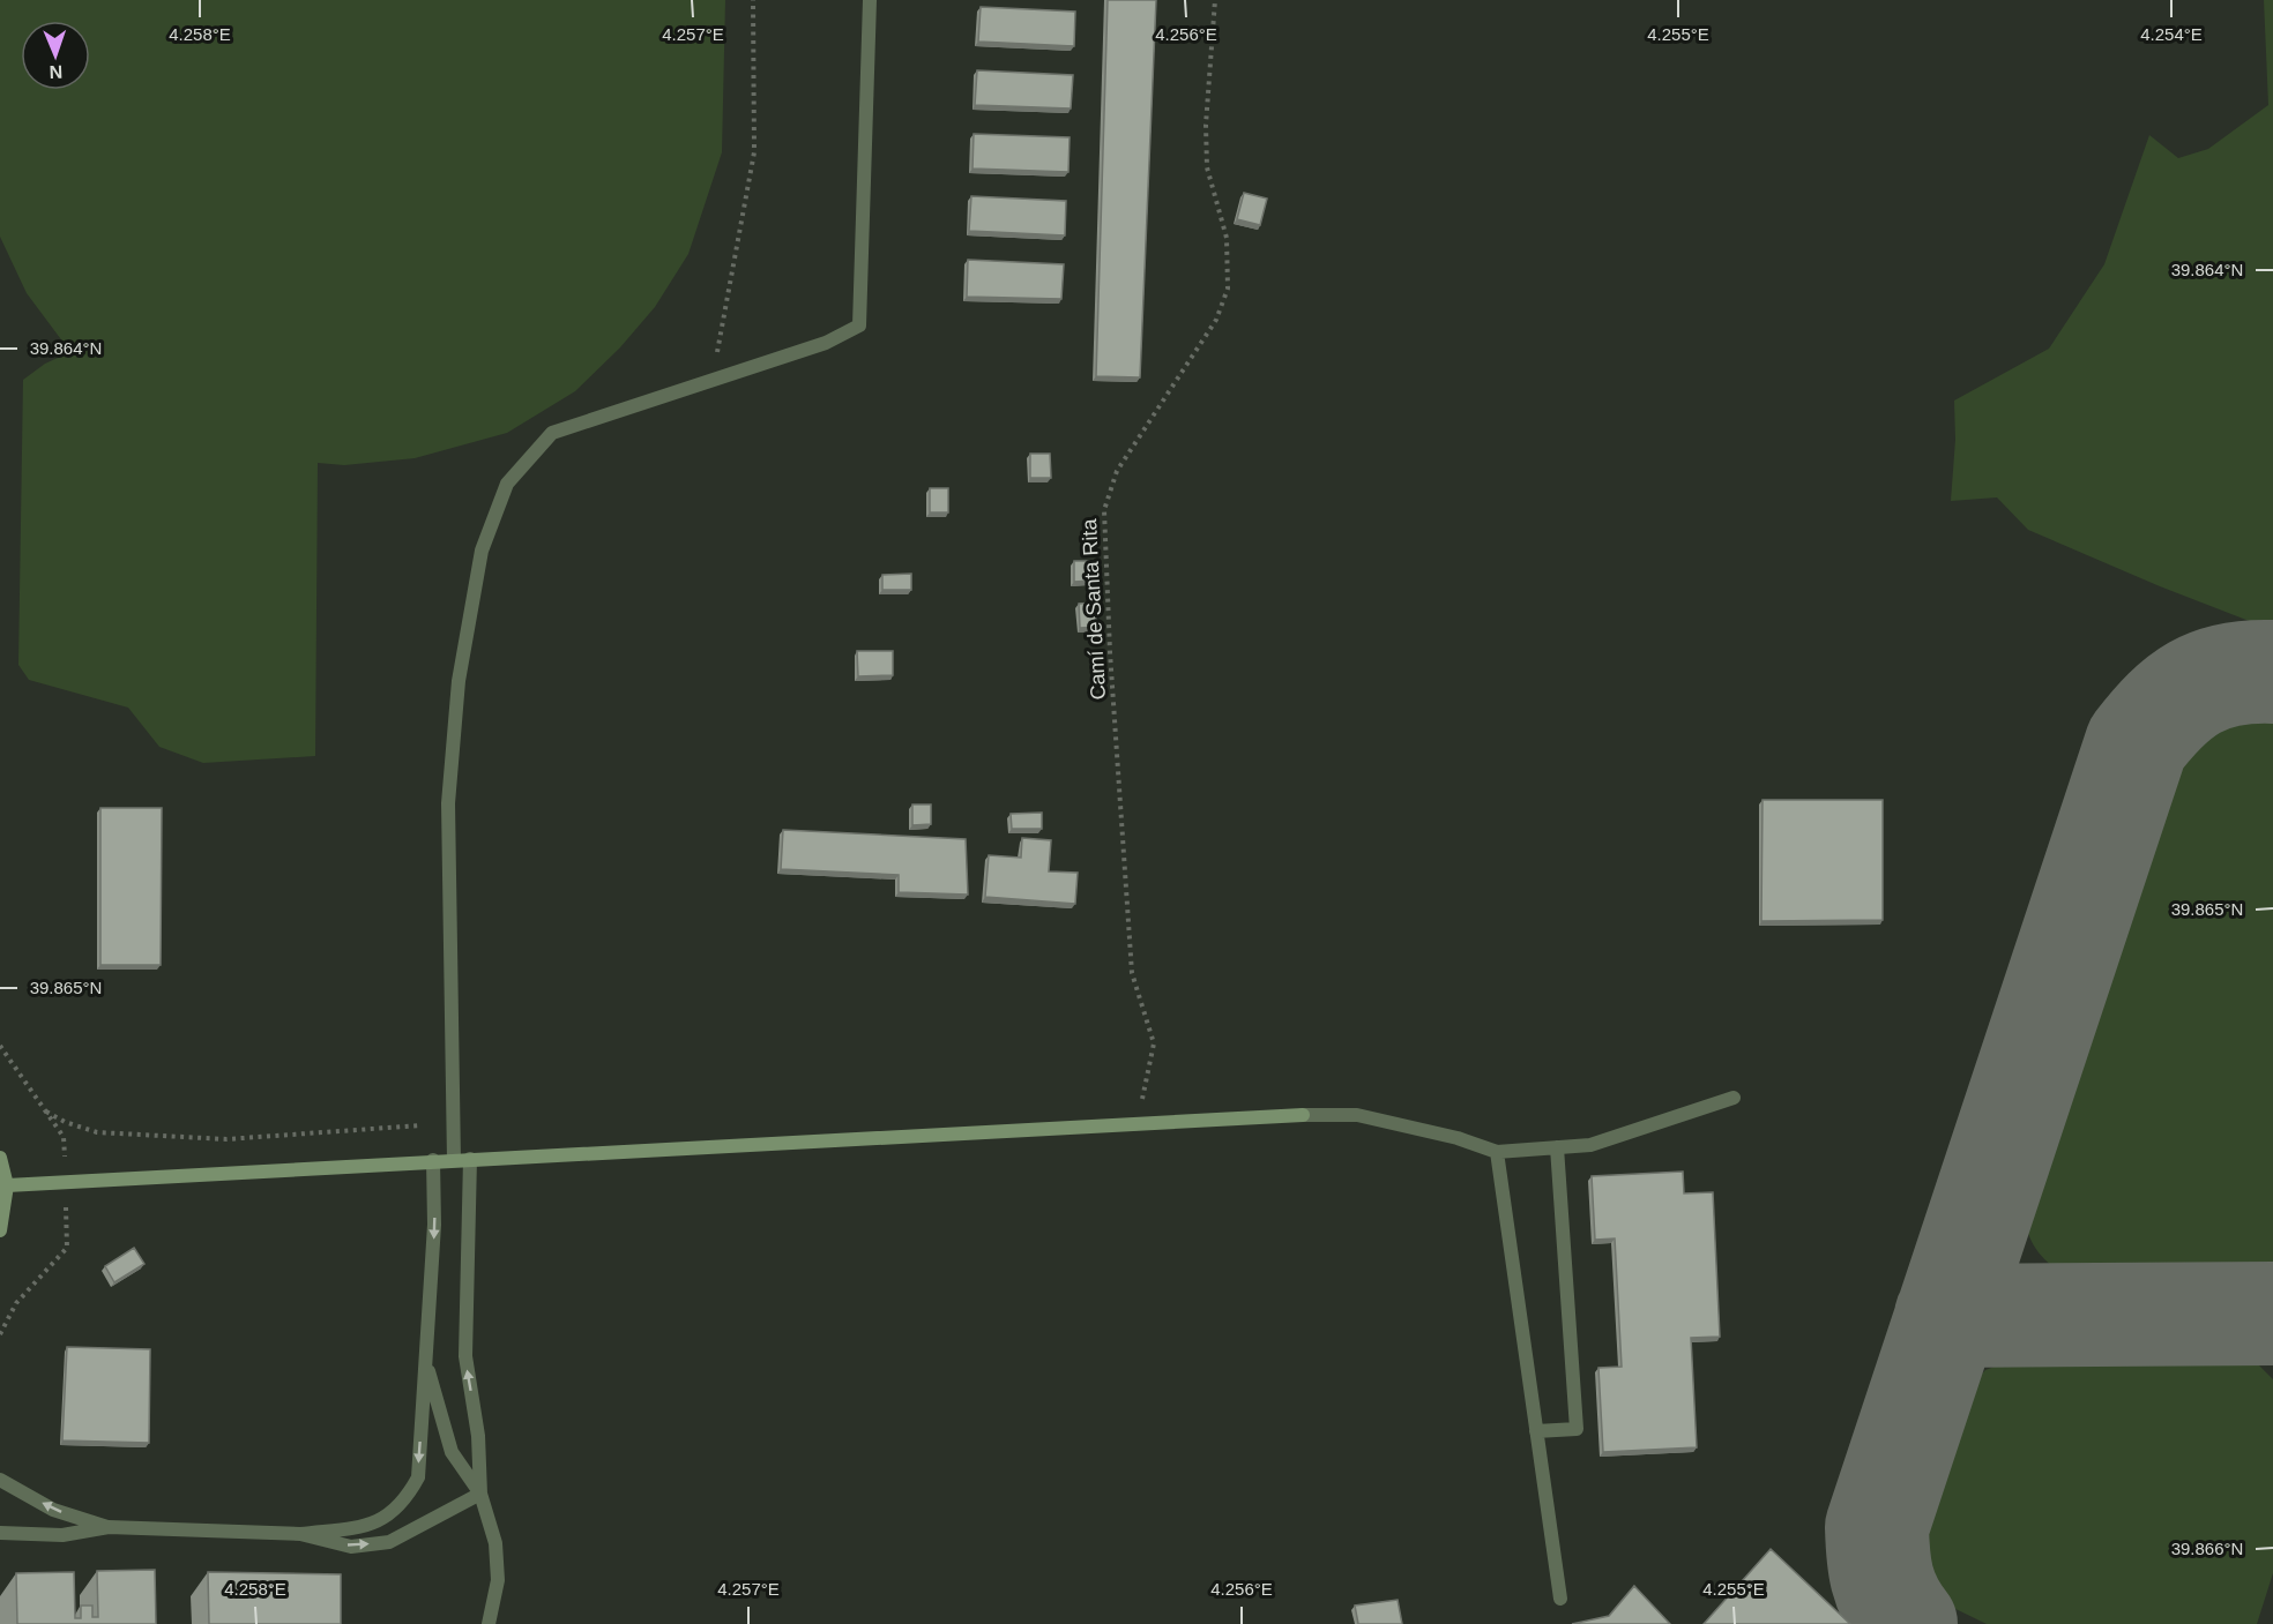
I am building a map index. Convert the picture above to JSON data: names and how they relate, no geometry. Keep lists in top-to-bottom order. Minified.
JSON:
{"streets":{"path":["Camí de Santa Rita"]},"north":"bottom","coordinates":["4.258°E","4.257°E","4.256°E","4.255°E","4.254°E","39.864°N","39.865°N","39.866°N"]}
